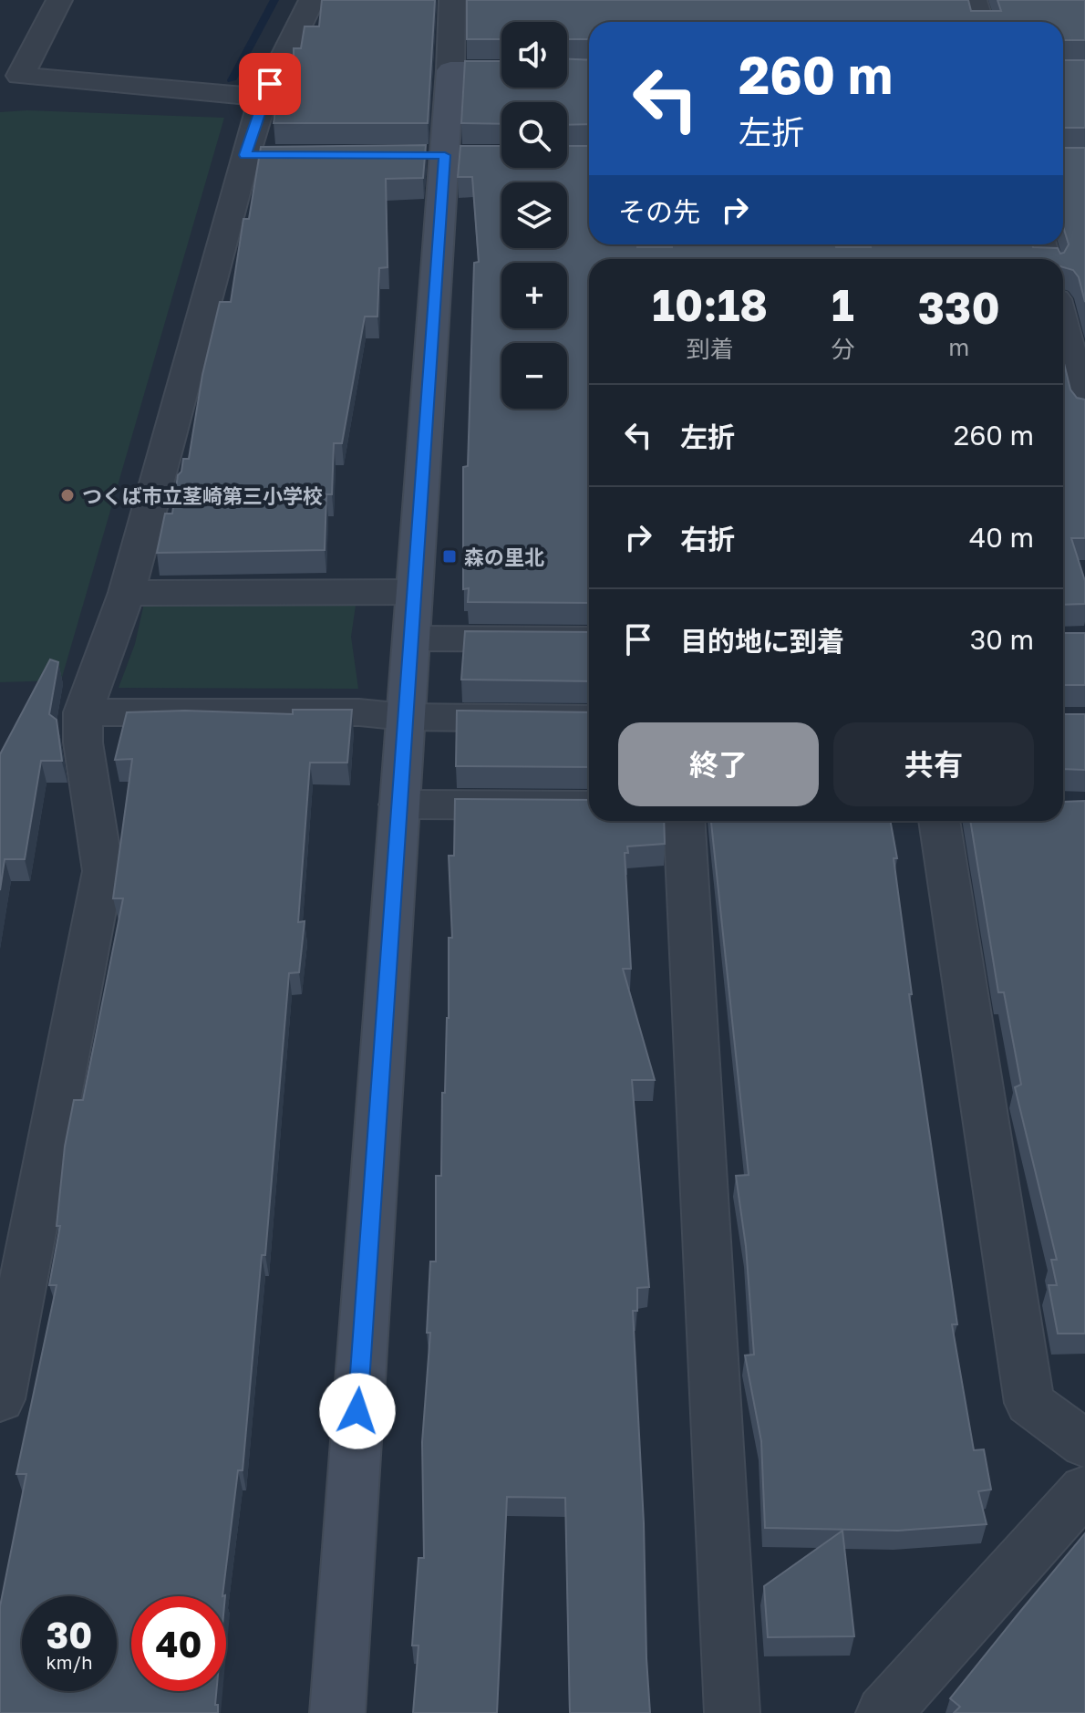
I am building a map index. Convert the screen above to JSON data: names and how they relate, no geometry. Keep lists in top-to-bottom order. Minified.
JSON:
{"places":{"other":["つくば市立茎崎第三小学校"],"transit":["森の里北"]},"page":{"map_buttons":["+","−"],"turn":["260 m","左折"],"then":"その先","eta":["10:18","到着","1","分","330","m"],"list":[{"name":"左折","value":"260 m"},{"name":"右折","value":"40 m"},{"name":"目的地に到着","value":"30 m"}],"buttons":["終了","共有"],"speed":"30 km/h","limit":"40"}}
